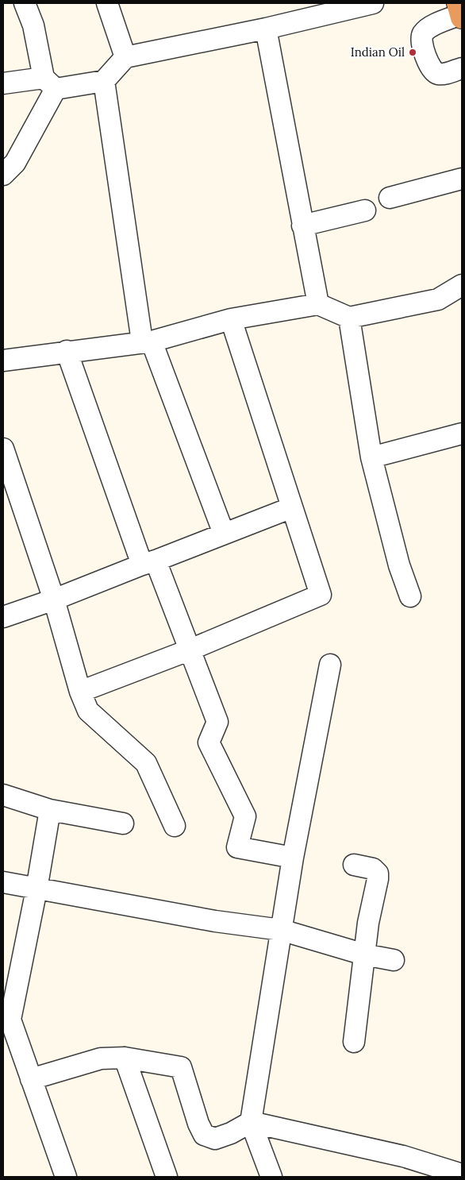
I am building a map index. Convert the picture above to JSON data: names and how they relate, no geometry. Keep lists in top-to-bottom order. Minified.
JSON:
{"places":["Indian Oil"]}
